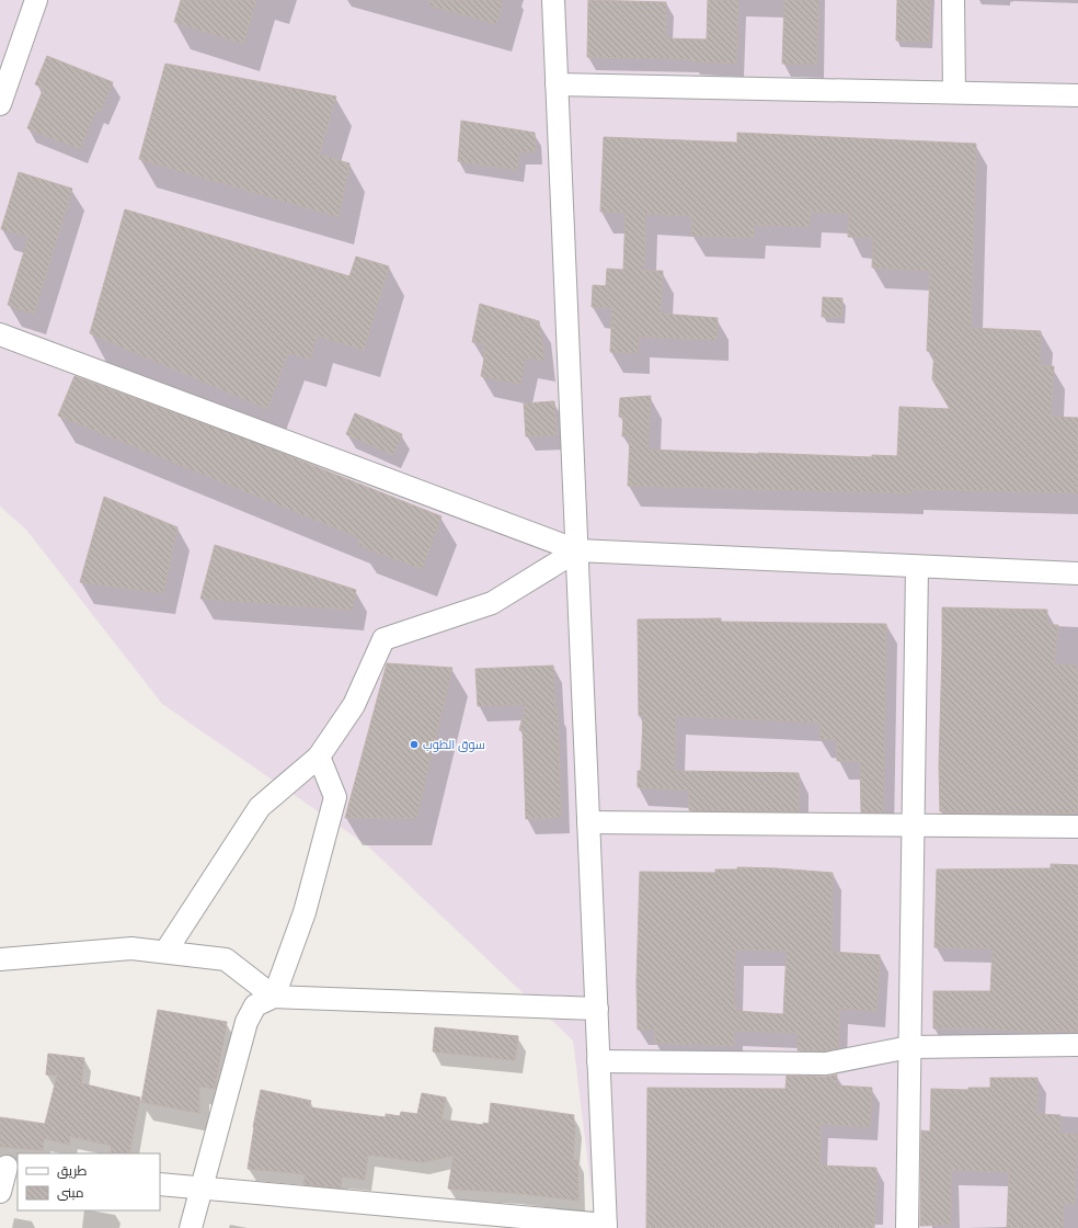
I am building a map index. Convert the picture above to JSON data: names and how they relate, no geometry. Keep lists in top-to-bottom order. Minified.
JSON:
{"places":["سوق الطوب"],"legend":["طريق","مبنى"]}
